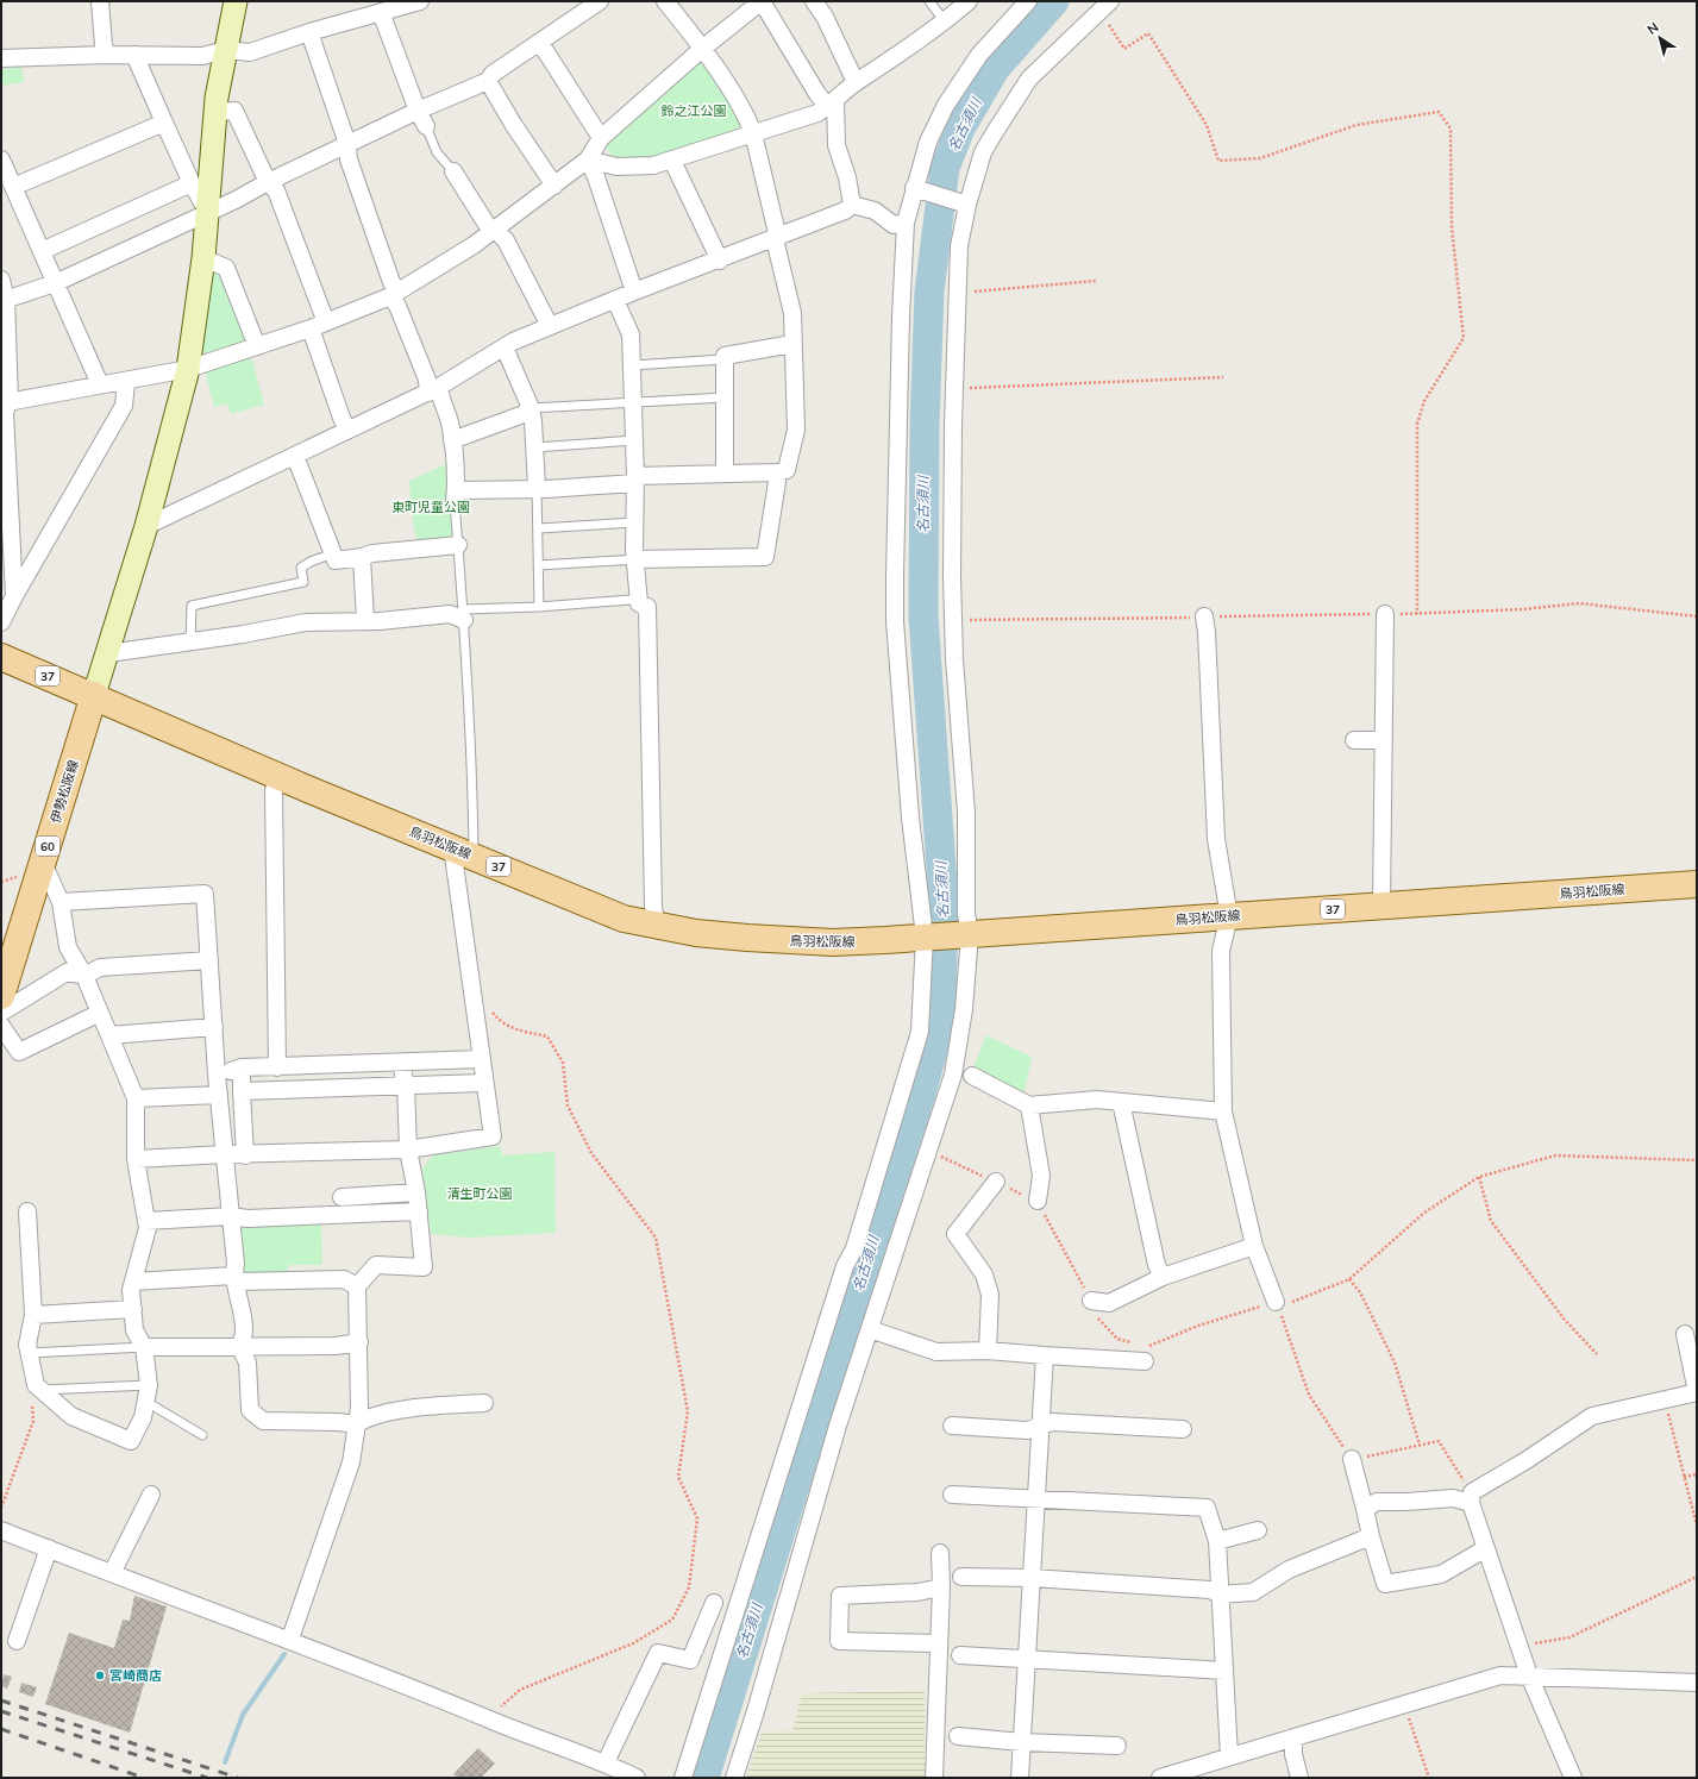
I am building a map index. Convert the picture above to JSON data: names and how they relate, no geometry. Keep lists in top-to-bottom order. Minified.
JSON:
{"streets":{"main road":["37","伊勢松阪線","鳥羽松阪線","60"]},"crossings":[["伊勢松阪線","鳥羽松阪線"]],"water":["名古須川"],"parks":["鈴之江公園","東町児童公園","清生町公園"],"places":["宮崎商店"],"north":"top left"}
